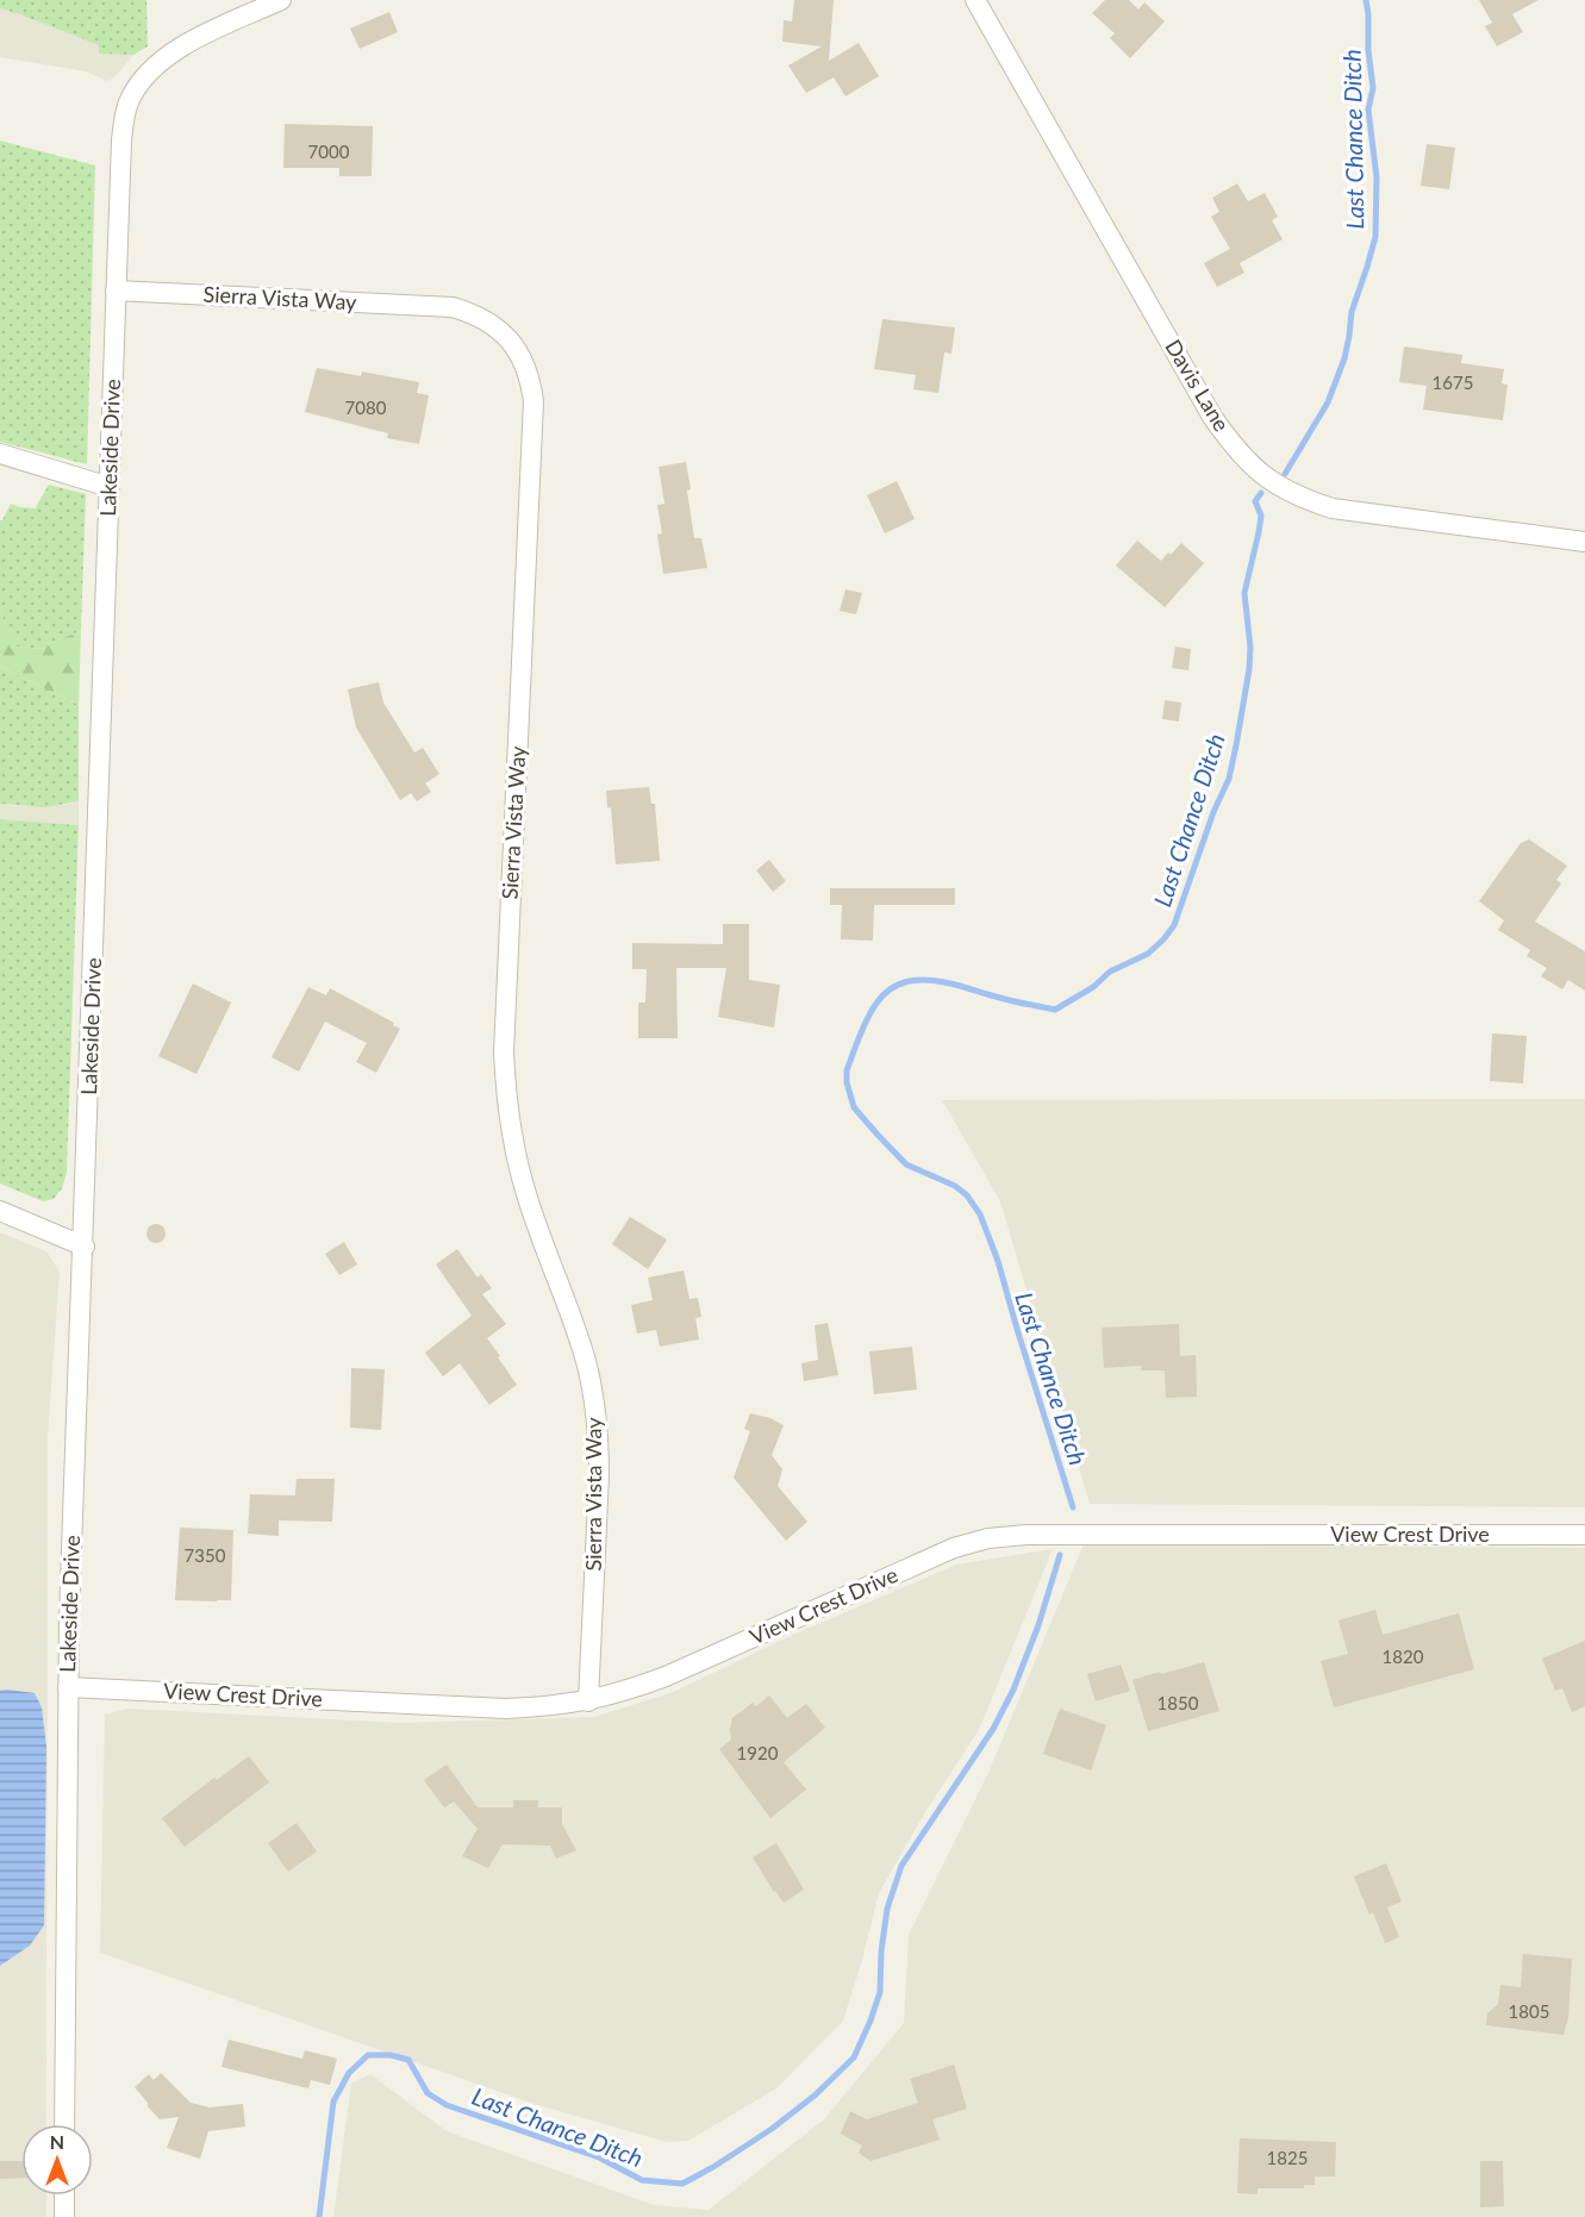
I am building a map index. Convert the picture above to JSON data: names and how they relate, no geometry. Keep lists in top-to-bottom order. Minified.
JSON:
{"streets":{"street":["Sierra Vista Way","Davis Lane","Lakeside Drive","View Crest Drive"]},"crossings":[["Sierra Vista Way","Lakeside Drive"],["Sierra Vista Way","View Crest Drive"],["Lakeside Drive","View Crest Drive"]],"water":["Last Chance Ditch"],"house_numbers":["7000","1675","7080","7350","1820","1850","1920","1805","1825"],"north":"top"}
